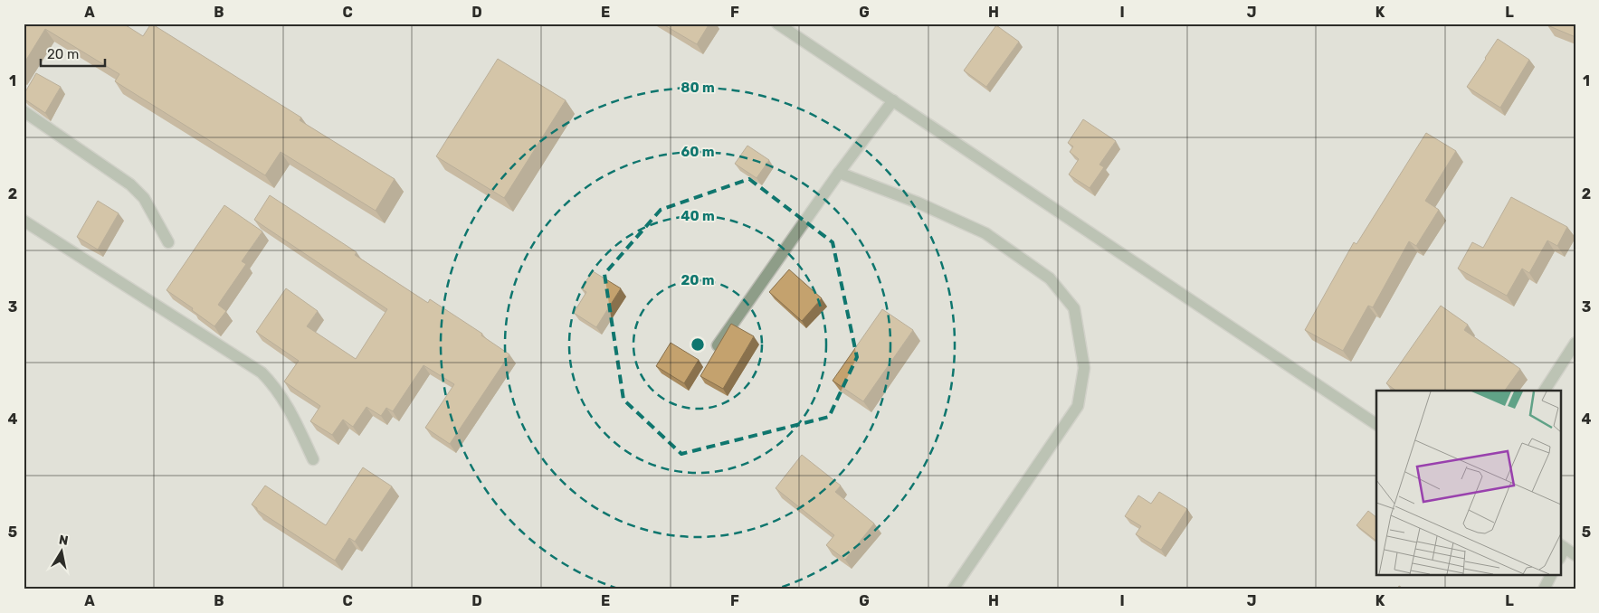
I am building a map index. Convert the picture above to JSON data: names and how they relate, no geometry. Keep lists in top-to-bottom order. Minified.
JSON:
{"scale_bar":"20 m","north":"top","grid":{"columns":["A","B","C","D","E","F","G","H","I","J","K","L"],"rows":["1","2","3","4","5"]},"rings":["80 m","60 m","40 m","20 m"]}
